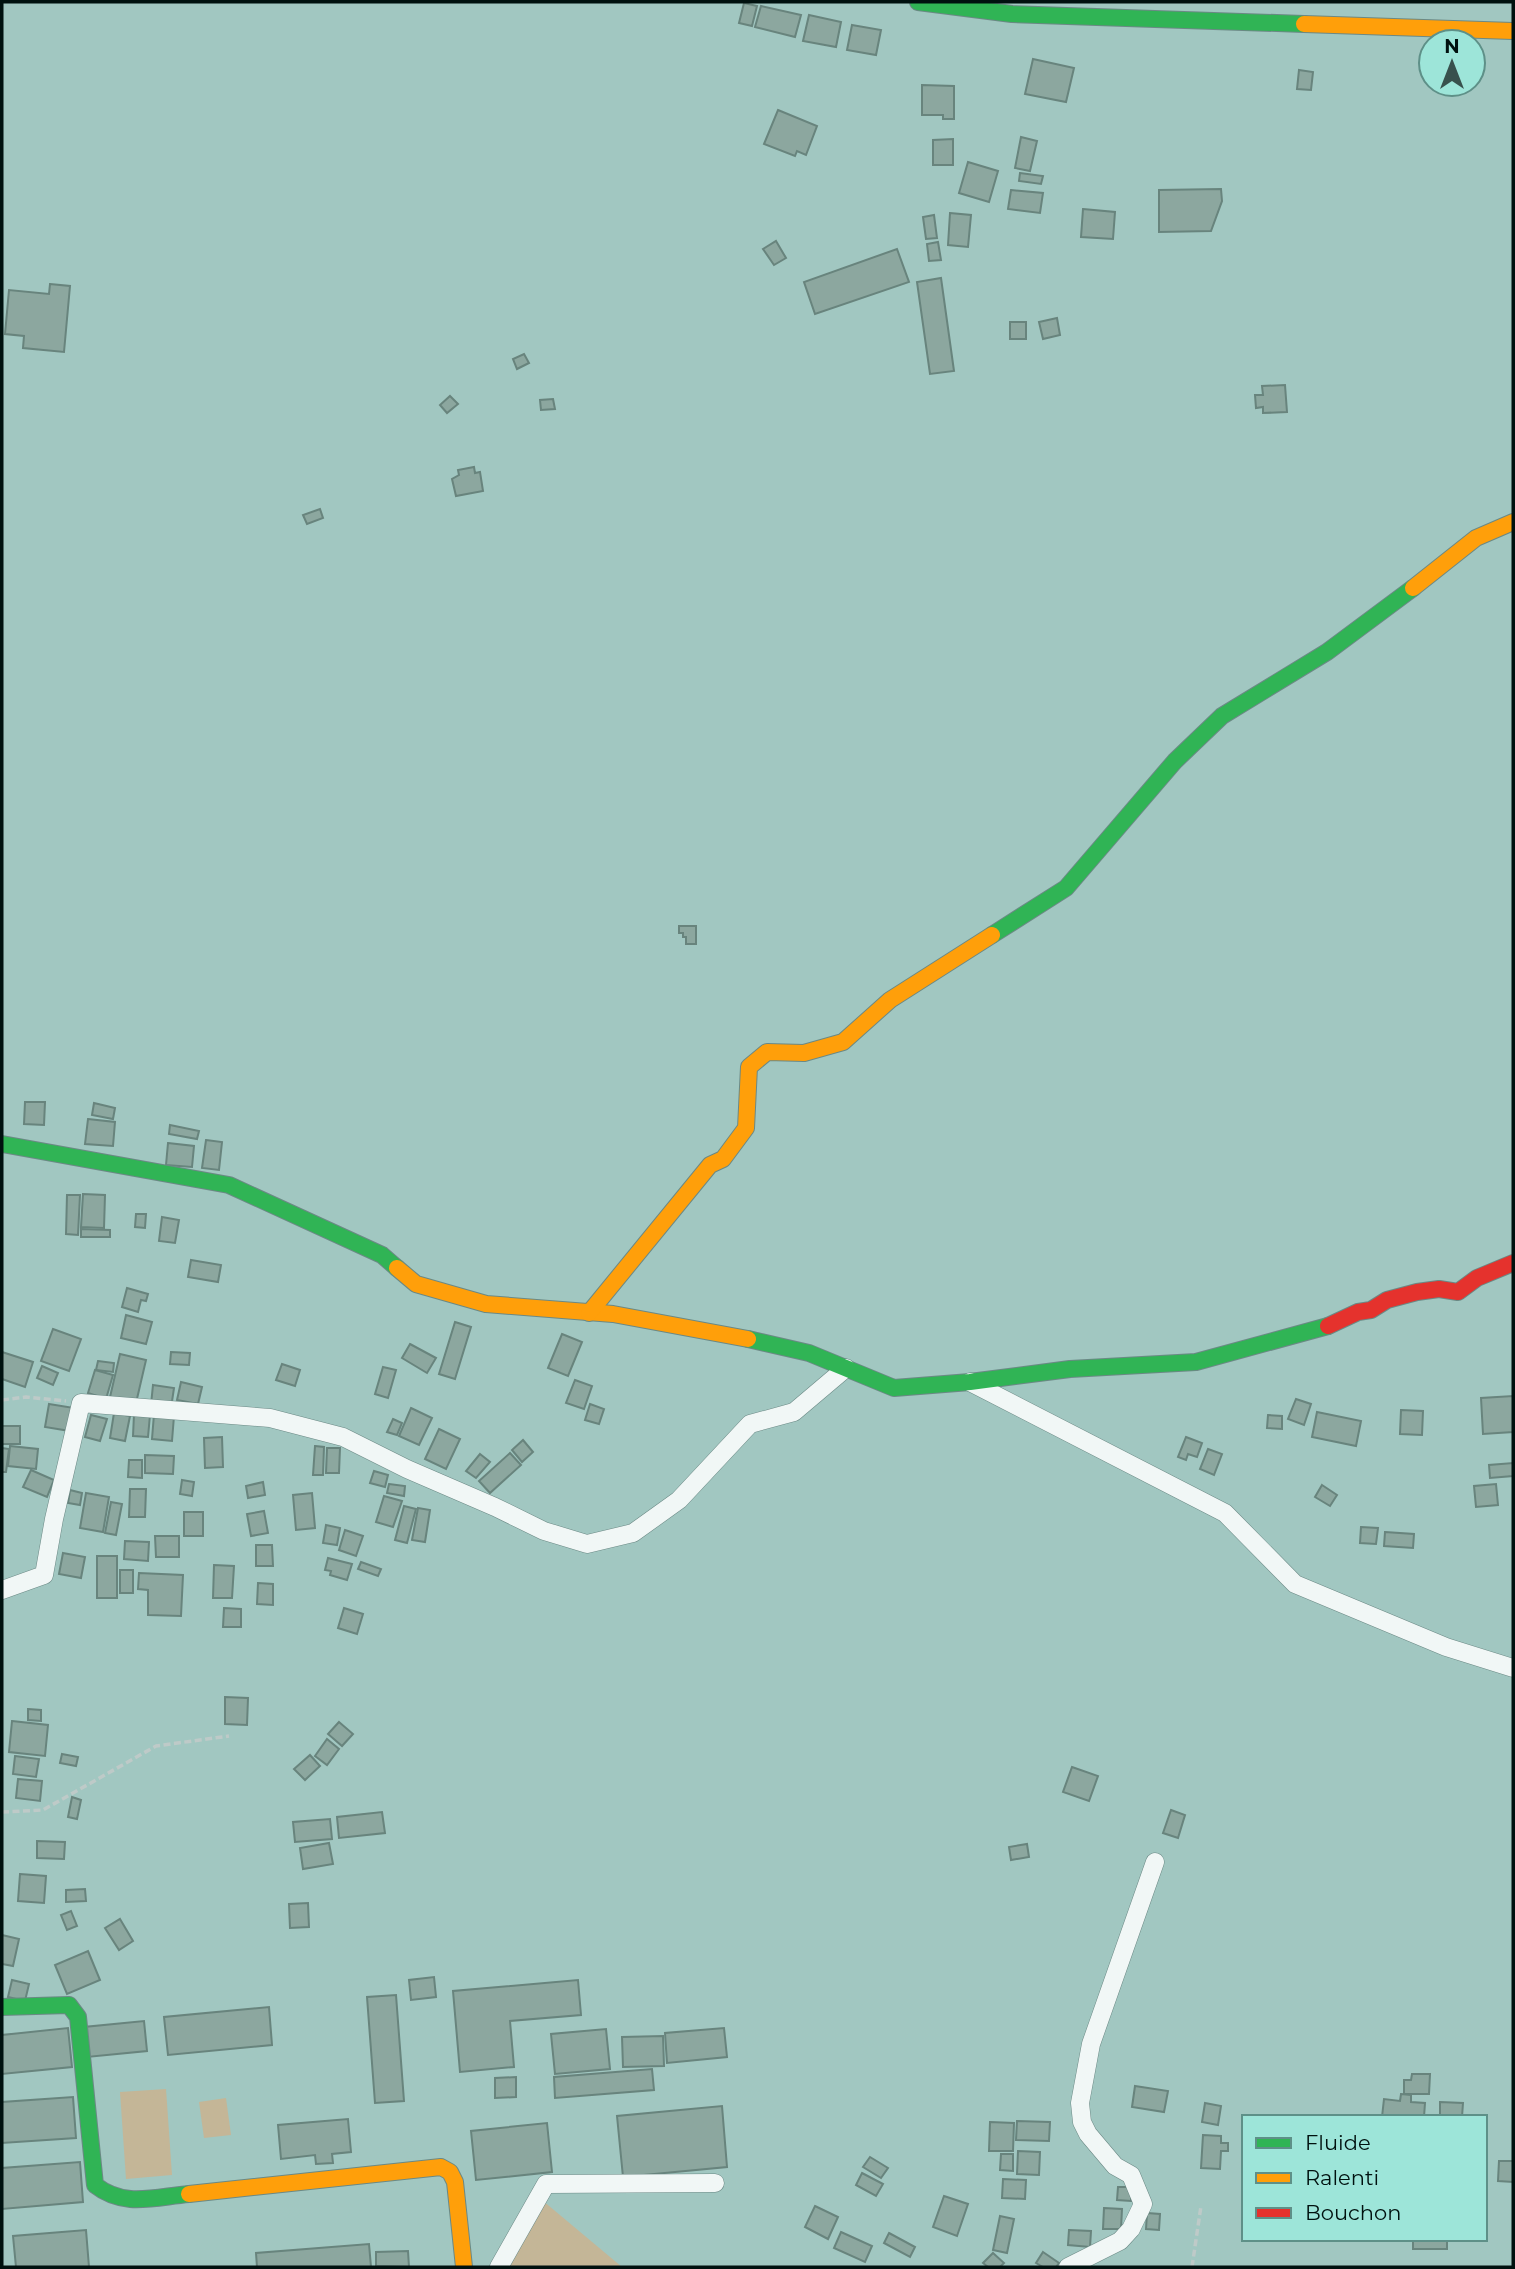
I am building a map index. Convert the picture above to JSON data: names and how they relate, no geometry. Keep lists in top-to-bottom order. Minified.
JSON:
{"legend":["Fluide","Ralenti","Bouchon"],"north":"top"}
